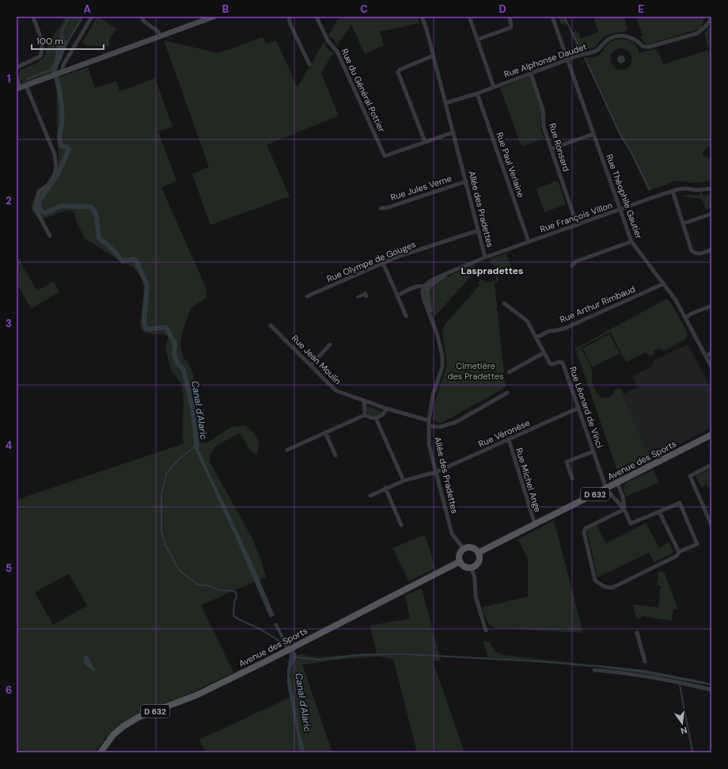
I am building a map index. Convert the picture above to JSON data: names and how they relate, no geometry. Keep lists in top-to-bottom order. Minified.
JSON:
{"streets":{"main road":["Avenue des Sports","D 632"],"street":["Rue Alphonse Daudet","Rue du Général Pottier","Rue Ronsard","Rue Paul Verlaine","Rue Jules Verne","Rue Théophile Gautier","Allée des Pradettes","Rue François Villon","Rue Olympe de Gouges","Rue Arthur Rimbaud","Rue Jean Moulin","Rue Léonard de Vinci","Rue Véronèse","Rue Michel Ange"]},"crossings":[["Rue Alphonse Daudet","Rue Ronsard"],["Rue Alphonse Daudet","Rue Paul Verlaine"],["Rue Alphonse Daudet","Rue Théophile Gautier"],["Rue Alphonse Daudet","Allée des Pradettes"],["Rue Ronsard","Rue François Villon"],["Rue Paul Verlaine","Rue François Villon"],["Rue Jules Verne","Allée des Pradettes"],["Rue Théophile Gautier","Rue François Villon"],["Rue Théophile Gautier","Rue Arthur Rimbaud"],["Allée des Pradettes","Rue François Villon"],["Allée des Pradettes","Rue Olympe de Gouges"],["Allée des Pradettes","Rue Jean Moulin"],["Allée des Pradettes","Rue Véronèse"],["Allée des Pradettes","Avenue des Sports"],["Rue Arthur Rimbaud","Rue Léonard de Vinci"],["Rue Léonard de Vinci","Rue Véronèse"],["Rue Léonard de Vinci","Avenue des Sports"],["Rue Véronèse","Rue Michel Ange"],["Avenue des Sports","Rue Michel Ange"]],"districts":["Laspradettes"],"water":["Canal d'Alaric"],"parks":["Cimetière des Pradettes"],"scale_bar":"100 m","north":"bottom","grid":{"columns":["A","B","C","D","E"],"rows":["1","2","3","4","5","6"]}}
